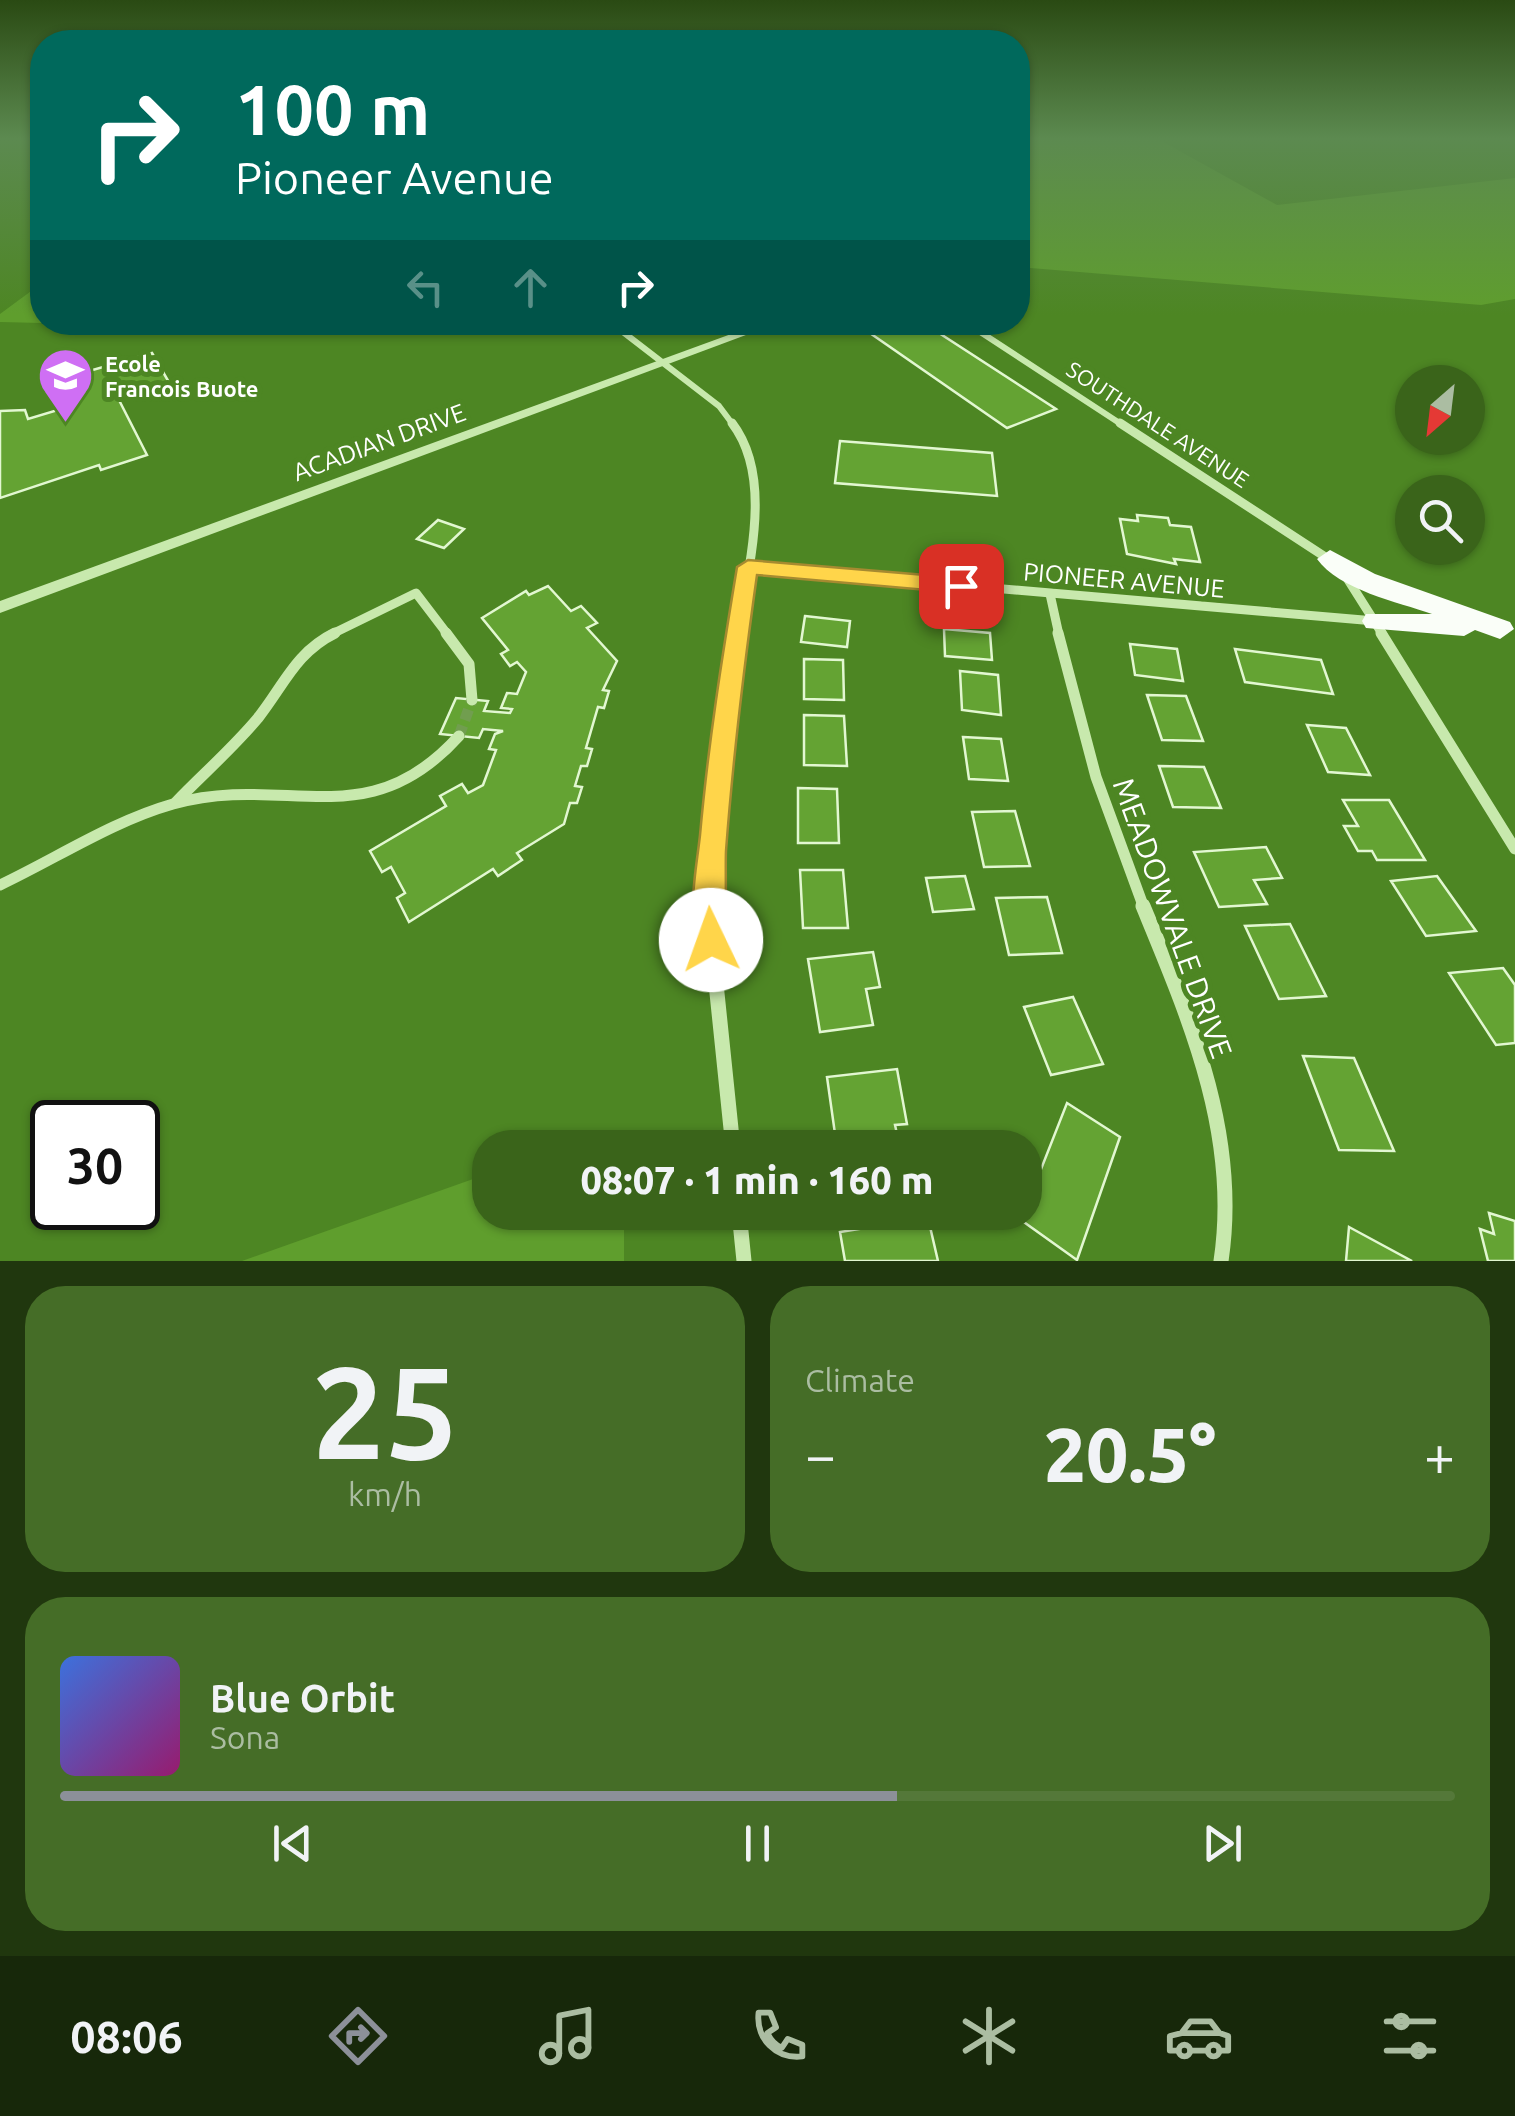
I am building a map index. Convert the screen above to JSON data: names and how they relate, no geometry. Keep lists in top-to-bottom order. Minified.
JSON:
{"streets":{"street":["SOUTHDALE AVENUE","ACADIAN DRIVE","PIONEER AVENUE","MEADOWVALE DRIVE"]},"crossings":[["SOUTHDALE AVENUE","PIONEER AVENUE"],["PIONEER AVENUE","MEADOWVALE DRIVE"]],"places":{"school or university":["Ecole Francois Buote"]},"north":"bottom left","page":{"turn":["100 m","Pioneer Avenue"],"limit":"30","trip":"08:07 · 1 min · 160 m","tile":[["25","km/h"],"Climate"],"heat":["−","20.5°","+"],"song":["Blue Orbit","Sona"],"tabs":"08:06"}}
